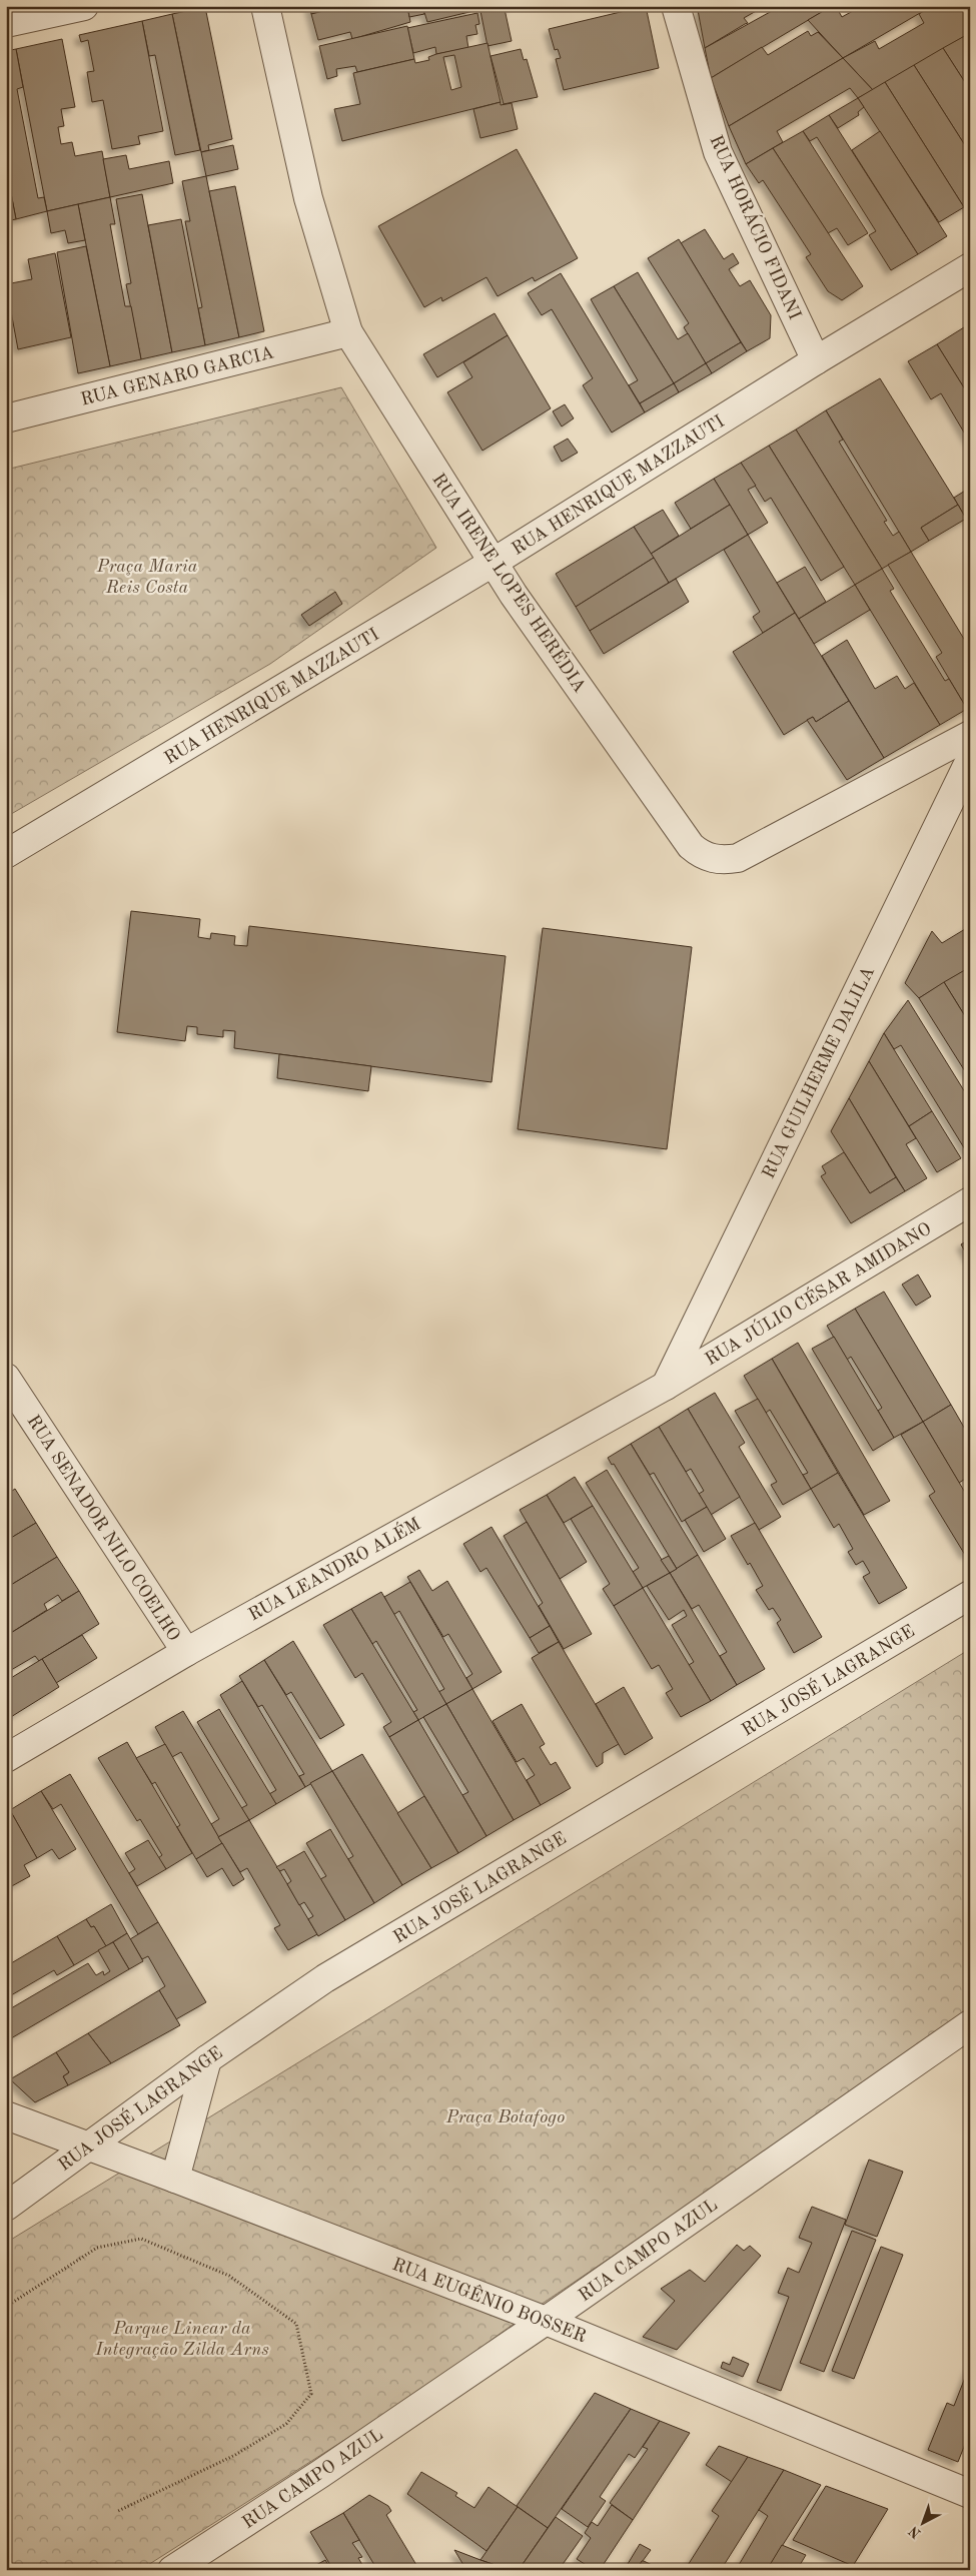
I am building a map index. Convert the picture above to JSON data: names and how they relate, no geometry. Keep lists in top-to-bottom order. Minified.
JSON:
{"streets":{"street":["RUA HORÁCIO FIDANI","RUA GENARO GARCIA","RUA HENRIQUE MAZZAUTI","RUA IRENE LOPES HERÉDIA","RUA GUILHERME DALILA","RUA JÚLIO CÉSAR AMIDANO","RUA SENADOR NILO COELHO","RUA LEANDRO ALÉM","RUA JOSÉ LAGRANGE","RUA CAMPO AZUL","RUA EUGÊNIO BOSSER"]},"crossings":[["RUA HORÁCIO FIDANI","RUA HENRIQUE MAZZAUTI"],["RUA GENARO GARCIA","RUA IRENE LOPES HERÉDIA"],["RUA HENRIQUE MAZZAUTI","RUA IRENE LOPES HERÉDIA"],["RUA GUILHERME DALILA","RUA JÚLIO CÉSAR AMIDANO"],["RUA GUILHERME DALILA","RUA LEANDRO ALÉM"],["RUA JÚLIO CÉSAR AMIDANO","RUA LEANDRO ALÉM"],["RUA SENADOR NILO COELHO","RUA LEANDRO ALÉM"],["RUA JOSÉ LAGRANGE","RUA EUGÊNIO BOSSER"],["RUA CAMPO AZUL","RUA EUGÊNIO BOSSER"]],"parks":["Praça Maria Reis Costa","Praça Botafogo","Parque Linear da Integração Zilda Arns"],"north":"bottom left"}
